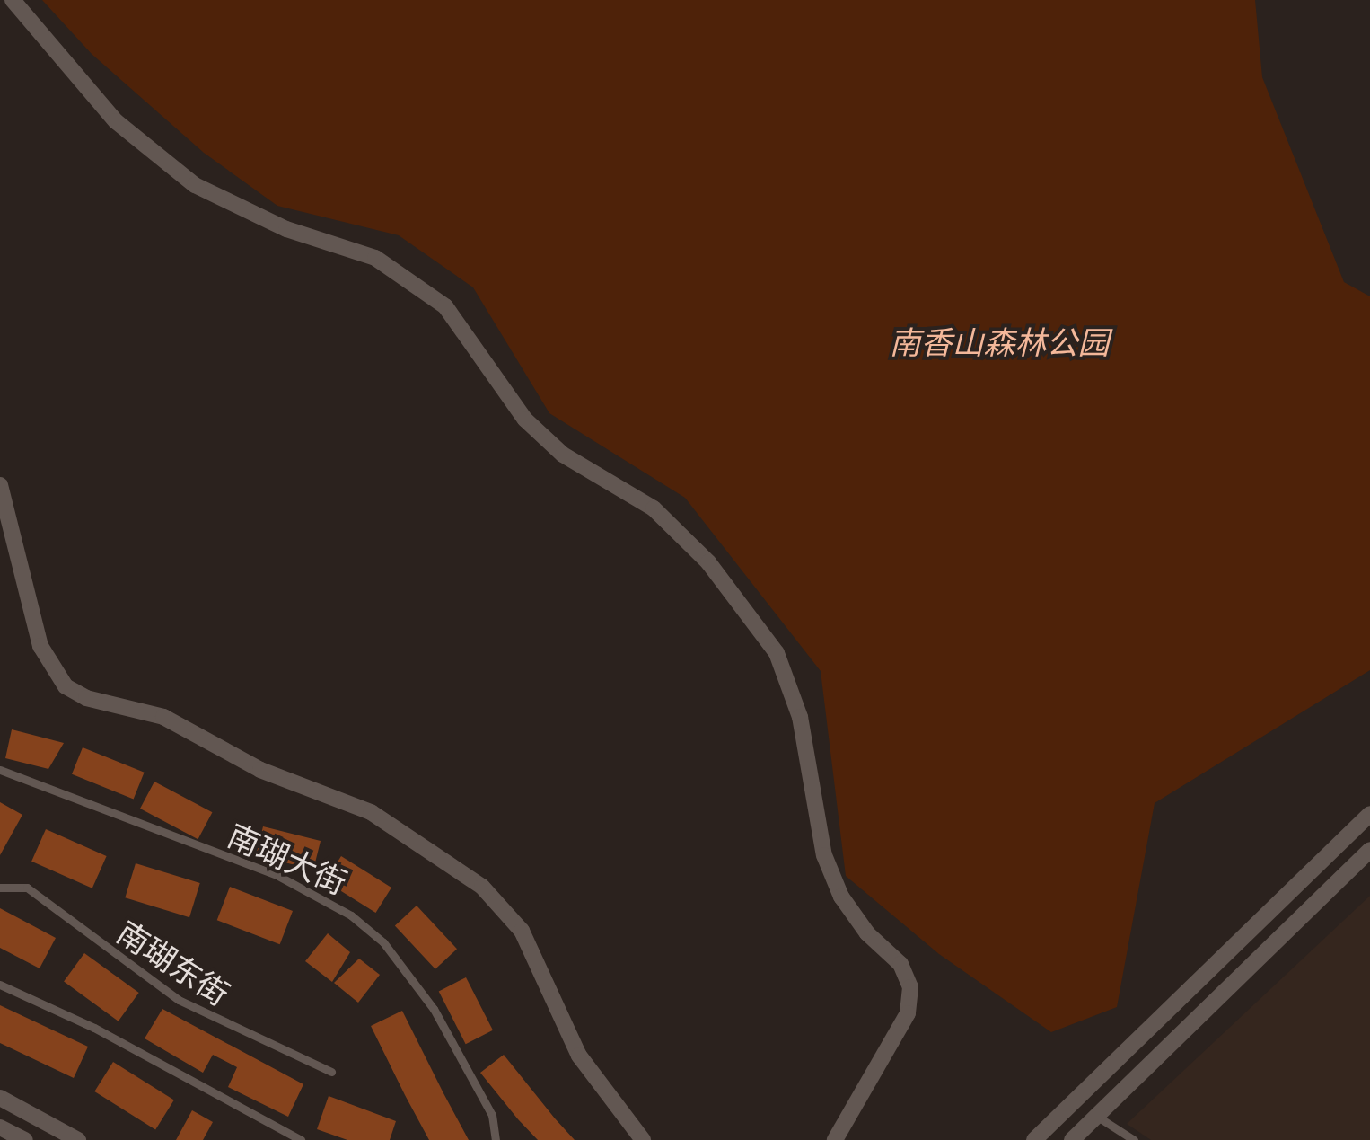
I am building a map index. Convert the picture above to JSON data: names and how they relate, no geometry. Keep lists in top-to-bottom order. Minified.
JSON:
{"streets":{"lane":["南瑚大街","南瑚东街"]},"parks":["南香山森林公园"]}
